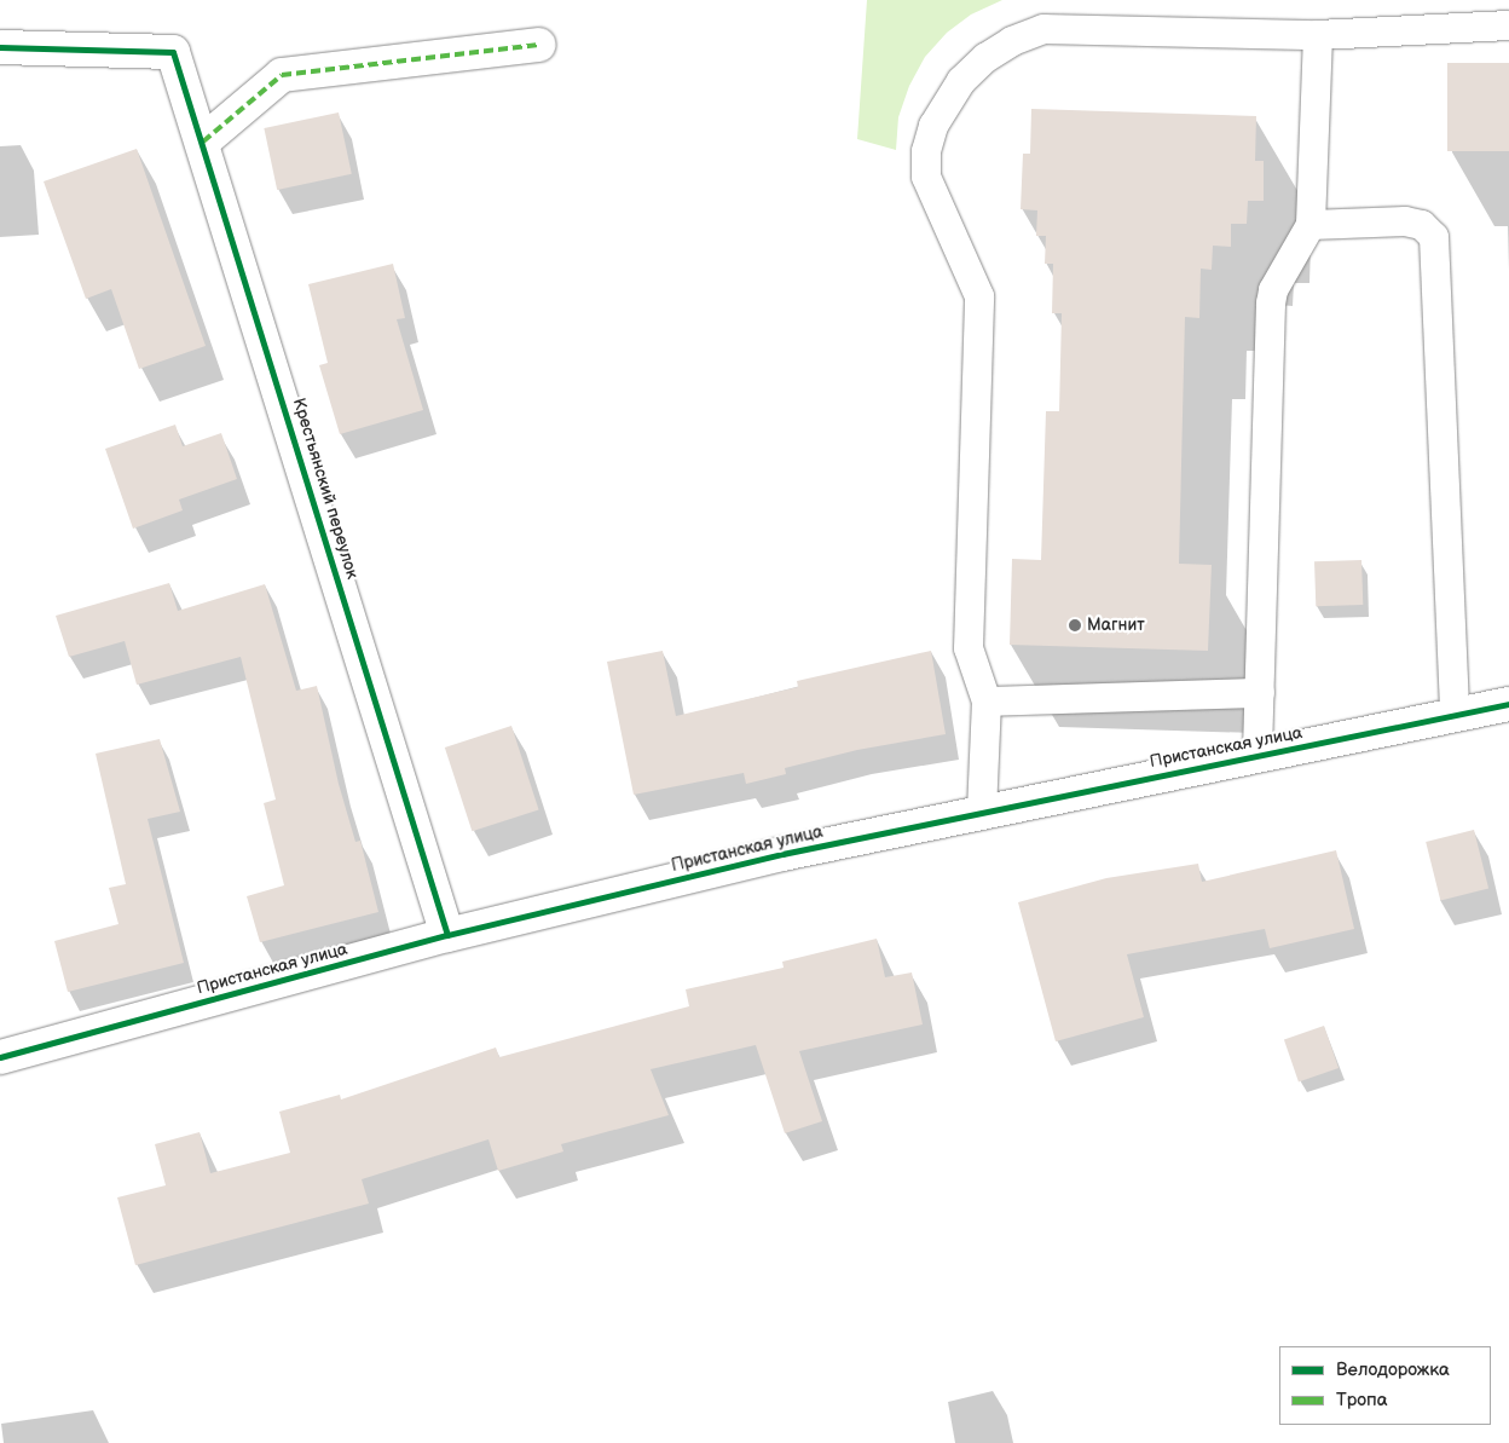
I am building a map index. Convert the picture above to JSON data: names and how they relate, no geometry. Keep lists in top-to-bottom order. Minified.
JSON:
{"streets":{"street":["Крестьянский переулок","Пристанская улица"]},"crossings":[["Крестьянский переулок","Пристанская улица"]],"places":["Магнит"],"legend":["Велодорожка","Тропа"]}
